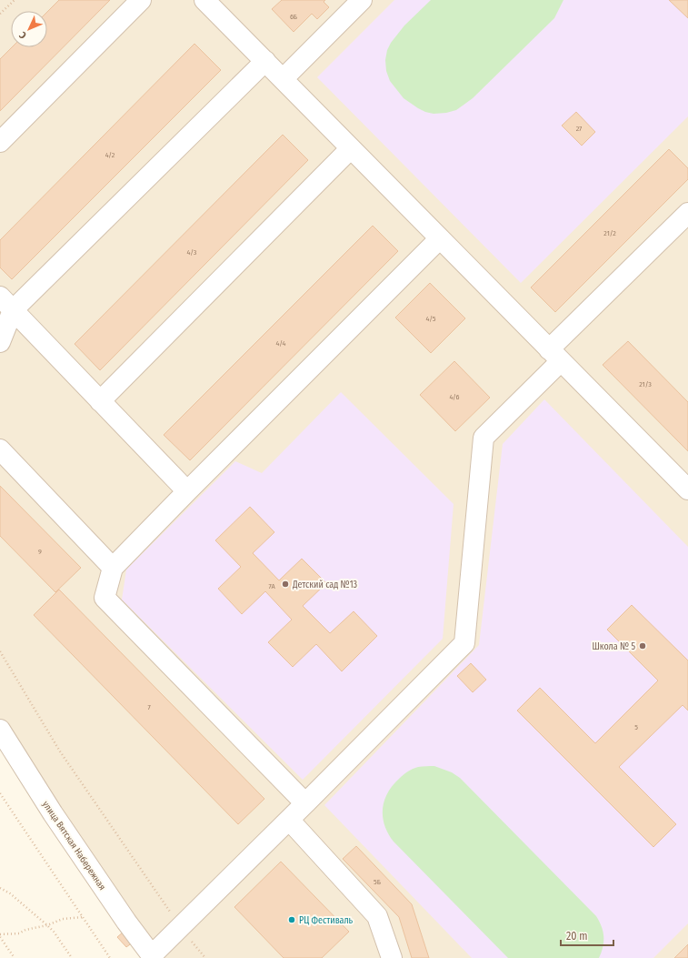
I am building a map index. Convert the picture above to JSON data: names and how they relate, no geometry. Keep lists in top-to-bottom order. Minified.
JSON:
{"streets":{"street":["улица Вятская Набережная"]},"places":["Детский сад №13","Школа № 5","РЦ Фестиваль"],"house_numbers":["6Б","27","4/2","21/2","4/3","4/5","4/4","21/3","4/6","9","7А","7","5","5Б"],"scale_bar":"20 m","north":"bottom left"}
